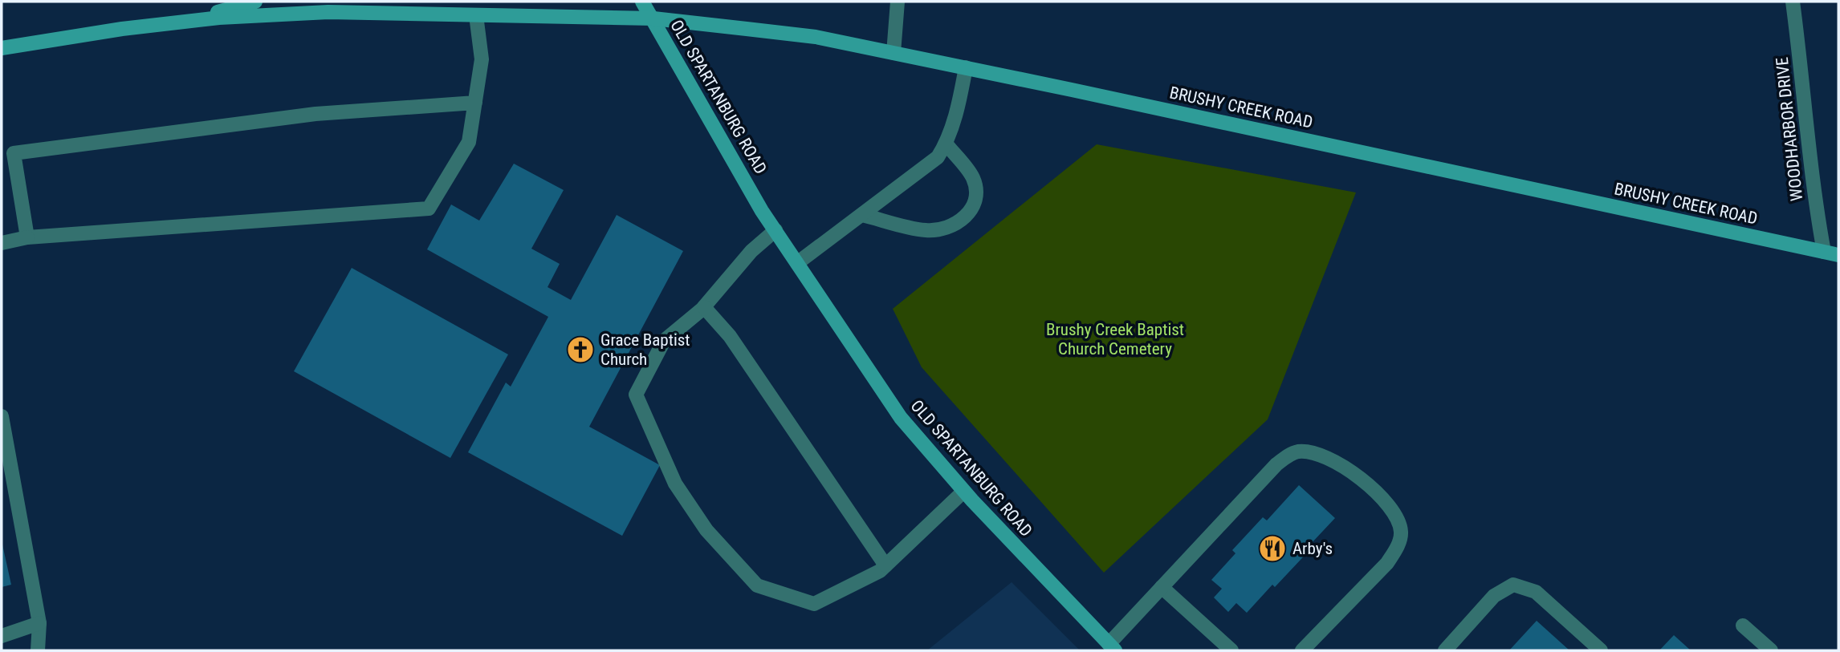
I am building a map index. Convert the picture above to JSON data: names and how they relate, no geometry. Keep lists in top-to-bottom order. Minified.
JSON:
{"streets":{"main road":["OLD SPARTANBURG ROAD","BRUSHY CREEK ROAD"],"street":["WOODHARBOR DRIVE"]},"crossings":[["OLD SPARTANBURG ROAD","BRUSHY CREEK ROAD"],["BRUSHY CREEK ROAD","WOODHARBOR DRIVE"]],"parks":["Brushy Creek Baptist Church Cemetery"],"places":{"church":["Grace Baptist Church"],"restaurant":["Arby's"]}}
